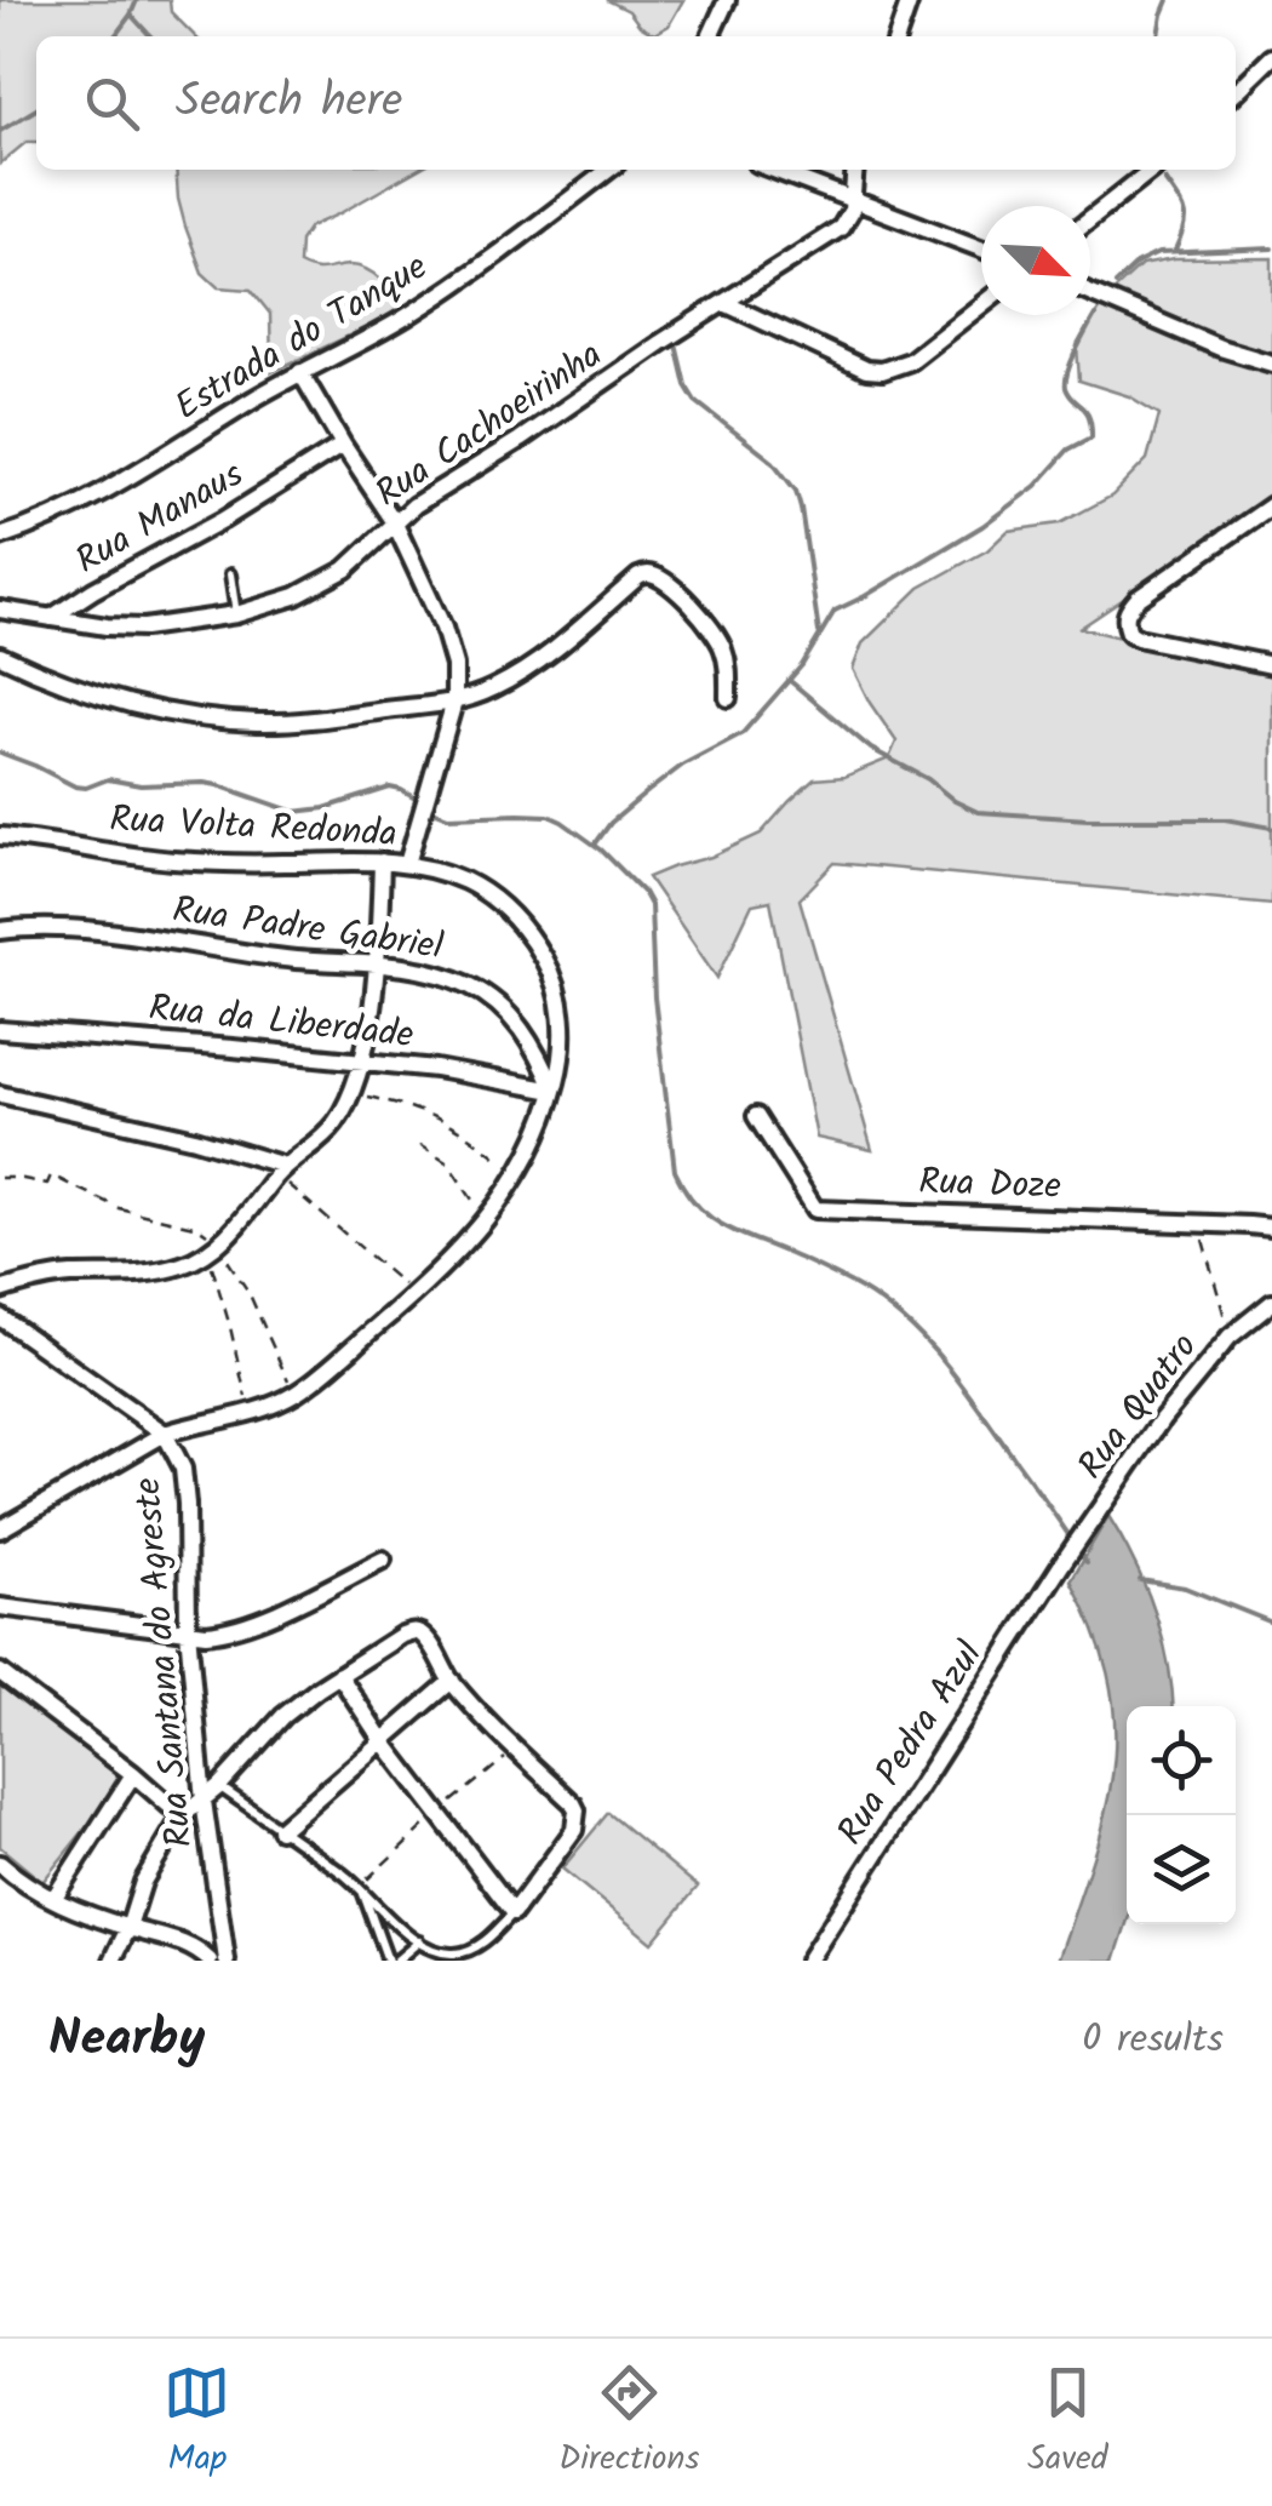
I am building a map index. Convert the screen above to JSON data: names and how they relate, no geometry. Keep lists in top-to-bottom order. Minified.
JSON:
{"streets":{"street":["Estrada do Tanque","Rua Cachoeirinha","Rua Manaus","Rua Volta Redonda","Rua Padre Gabriel","Rua da Liberdade","Rua Doze","Rua Quatro","Rua Santana do Agreste","Rua Pedra Azul"]},"crossings":[["Rua Cachoeirinha","Rua Manaus"],["Rua Volta Redonda","Rua Padre Gabriel"],["Rua Volta Redonda","Rua da Liberdade"],["Rua Volta Redonda","Rua Santana do Agreste"],["Rua Padre Gabriel","Rua da Liberdade"],["Rua Quatro","Rua Pedra Azul"]],"north":"bottom right","page":{"search":"Search here","heading":["Nearby","0 results"],"nav":["Map","Directions","Saved"]}}
